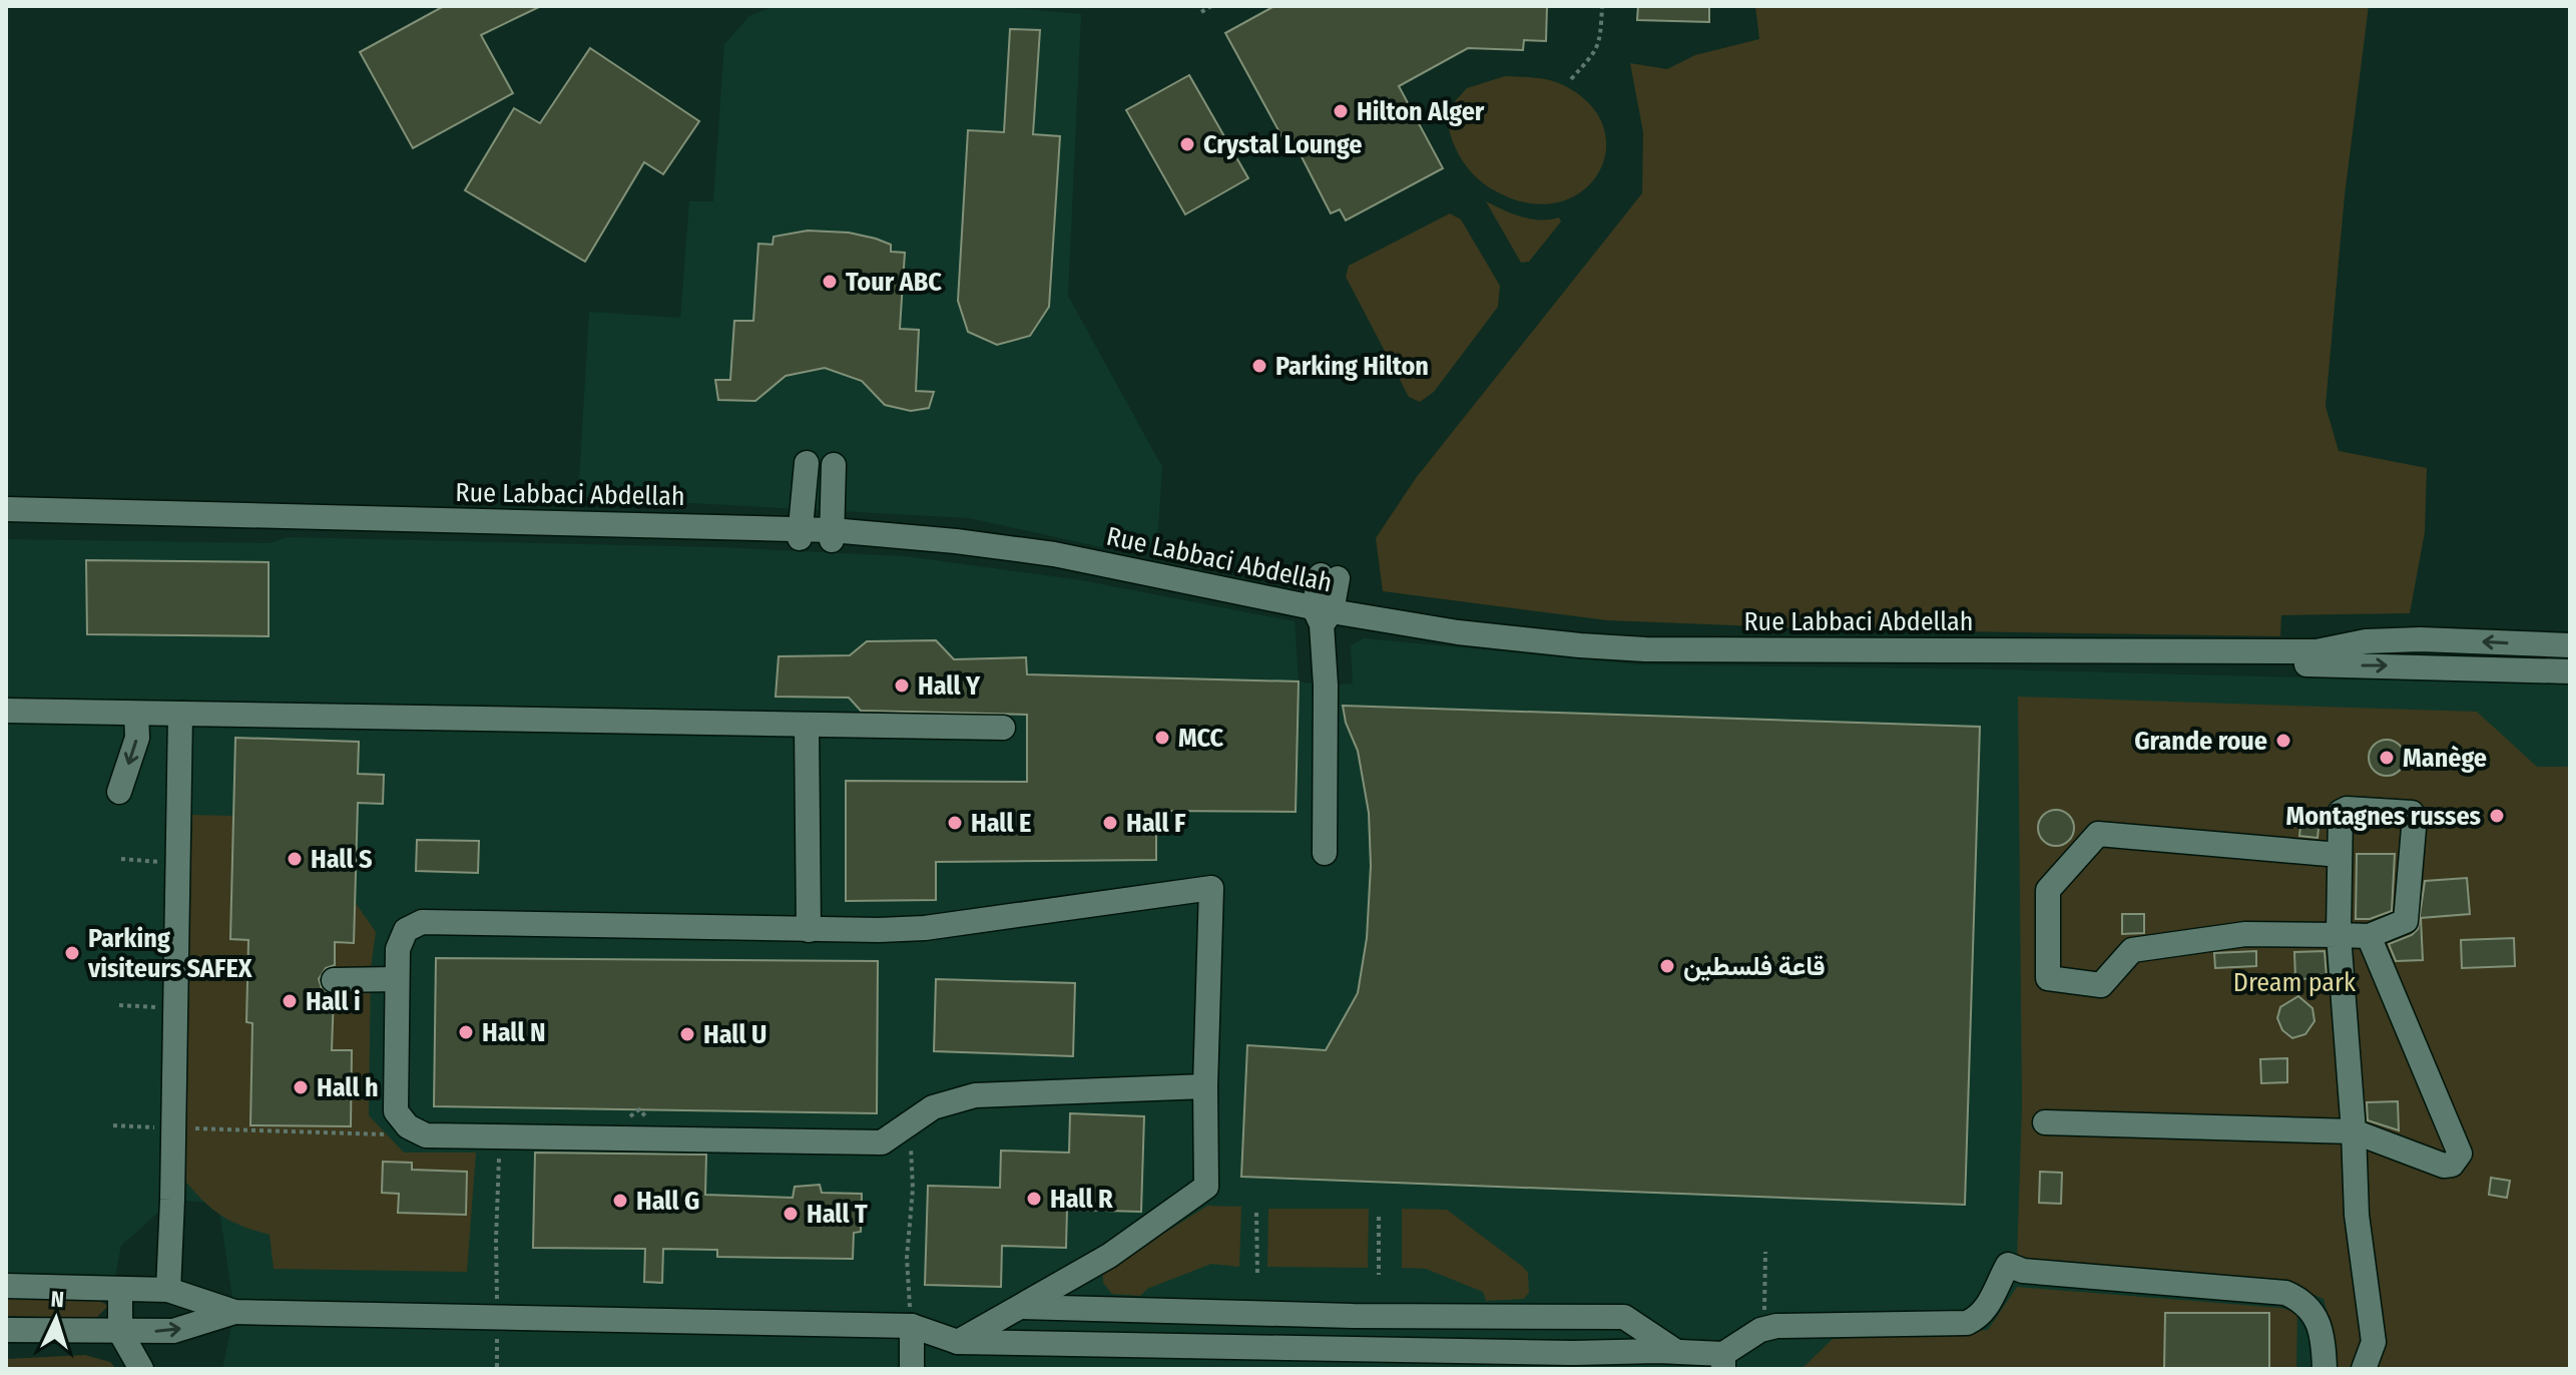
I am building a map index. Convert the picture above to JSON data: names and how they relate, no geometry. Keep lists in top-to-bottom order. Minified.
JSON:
{"streets":{"street":["Rue Labbaci Abdellah"]},"parks":["Dream park"],"places":["Hilton Alger","Crystal Lounge","Tour ABC","Parking Hilton","Hall Y","MCC","Grande roue","Manège","Montagnes russes","Hall E","Hall F","Hall S","Parking visiteurs SAFEX","قاعة فلسطين","Hall i","Hall N","Hall U","Hall h","Hall R","Hall G","Hall T"],"north":"top"}
